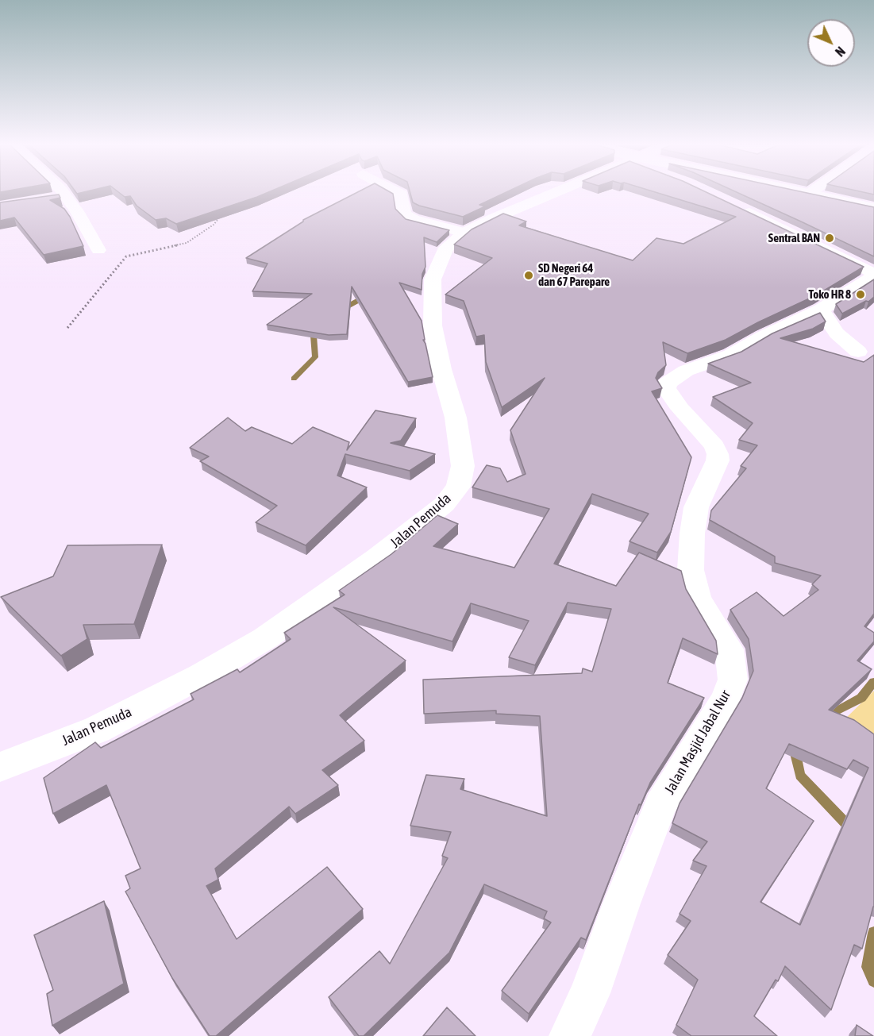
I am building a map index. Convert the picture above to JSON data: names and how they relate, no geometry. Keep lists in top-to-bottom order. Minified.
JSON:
{"streets":{"main road":["Jalan Pemuda"],"street":["Jalan Masjid Jabal Nur"]},"places":["Sentral BAN","SD Negeri 64 dan 67 Parepare","Toko HR 8"],"north":"bottom right"}
